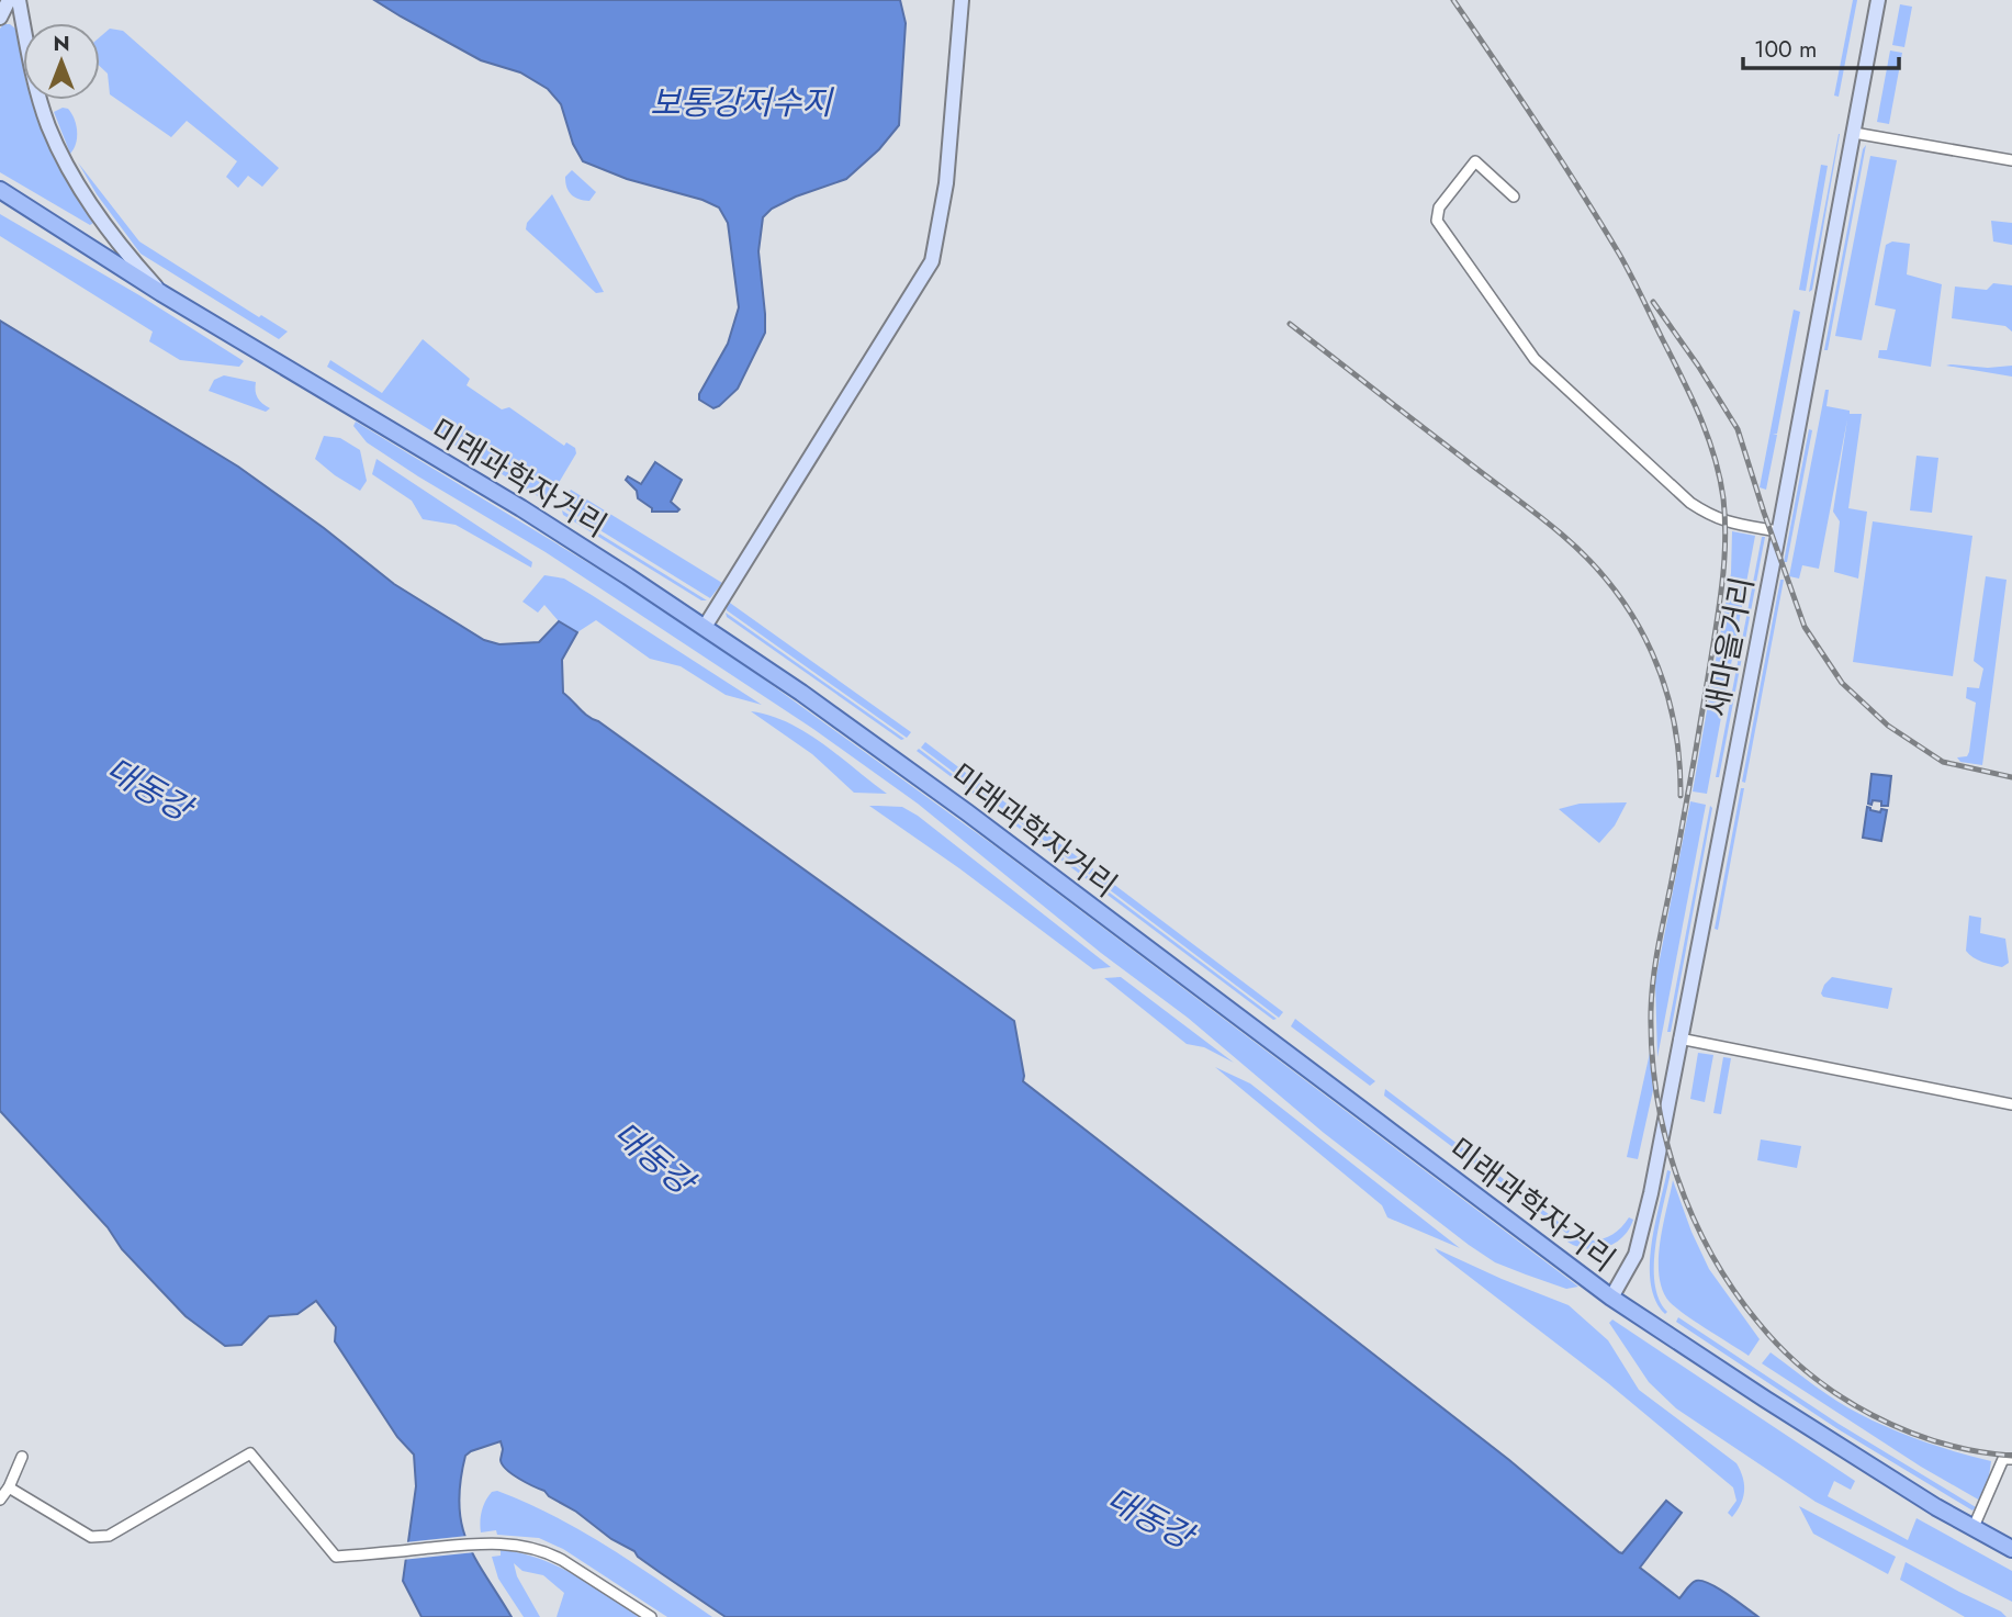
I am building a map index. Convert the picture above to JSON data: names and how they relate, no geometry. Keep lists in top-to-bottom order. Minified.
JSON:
{"streets":{"main road":["미래과학자거리","새마을거리"]},"crossings":[["미래과학자거리","새마을거리"]],"water":["보통강저수지","대동강"],"scale_bar":"100 m","north":"top"}
